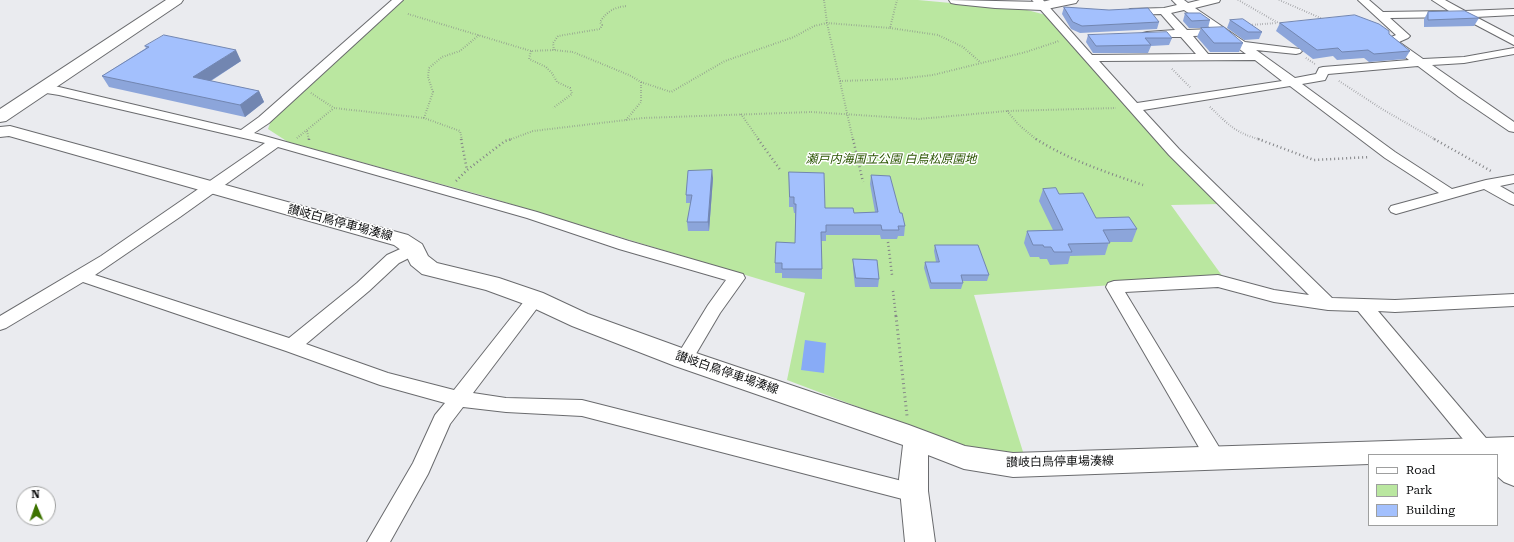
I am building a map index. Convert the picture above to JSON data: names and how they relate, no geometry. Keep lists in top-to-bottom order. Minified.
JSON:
{"streets":{"main road":["讃岐白鳥停車場湊線"]},"parks":["瀬戸内海国立公園 白鳥松原園地"],"legend":["Road","Park","Building"],"north":"top"}
